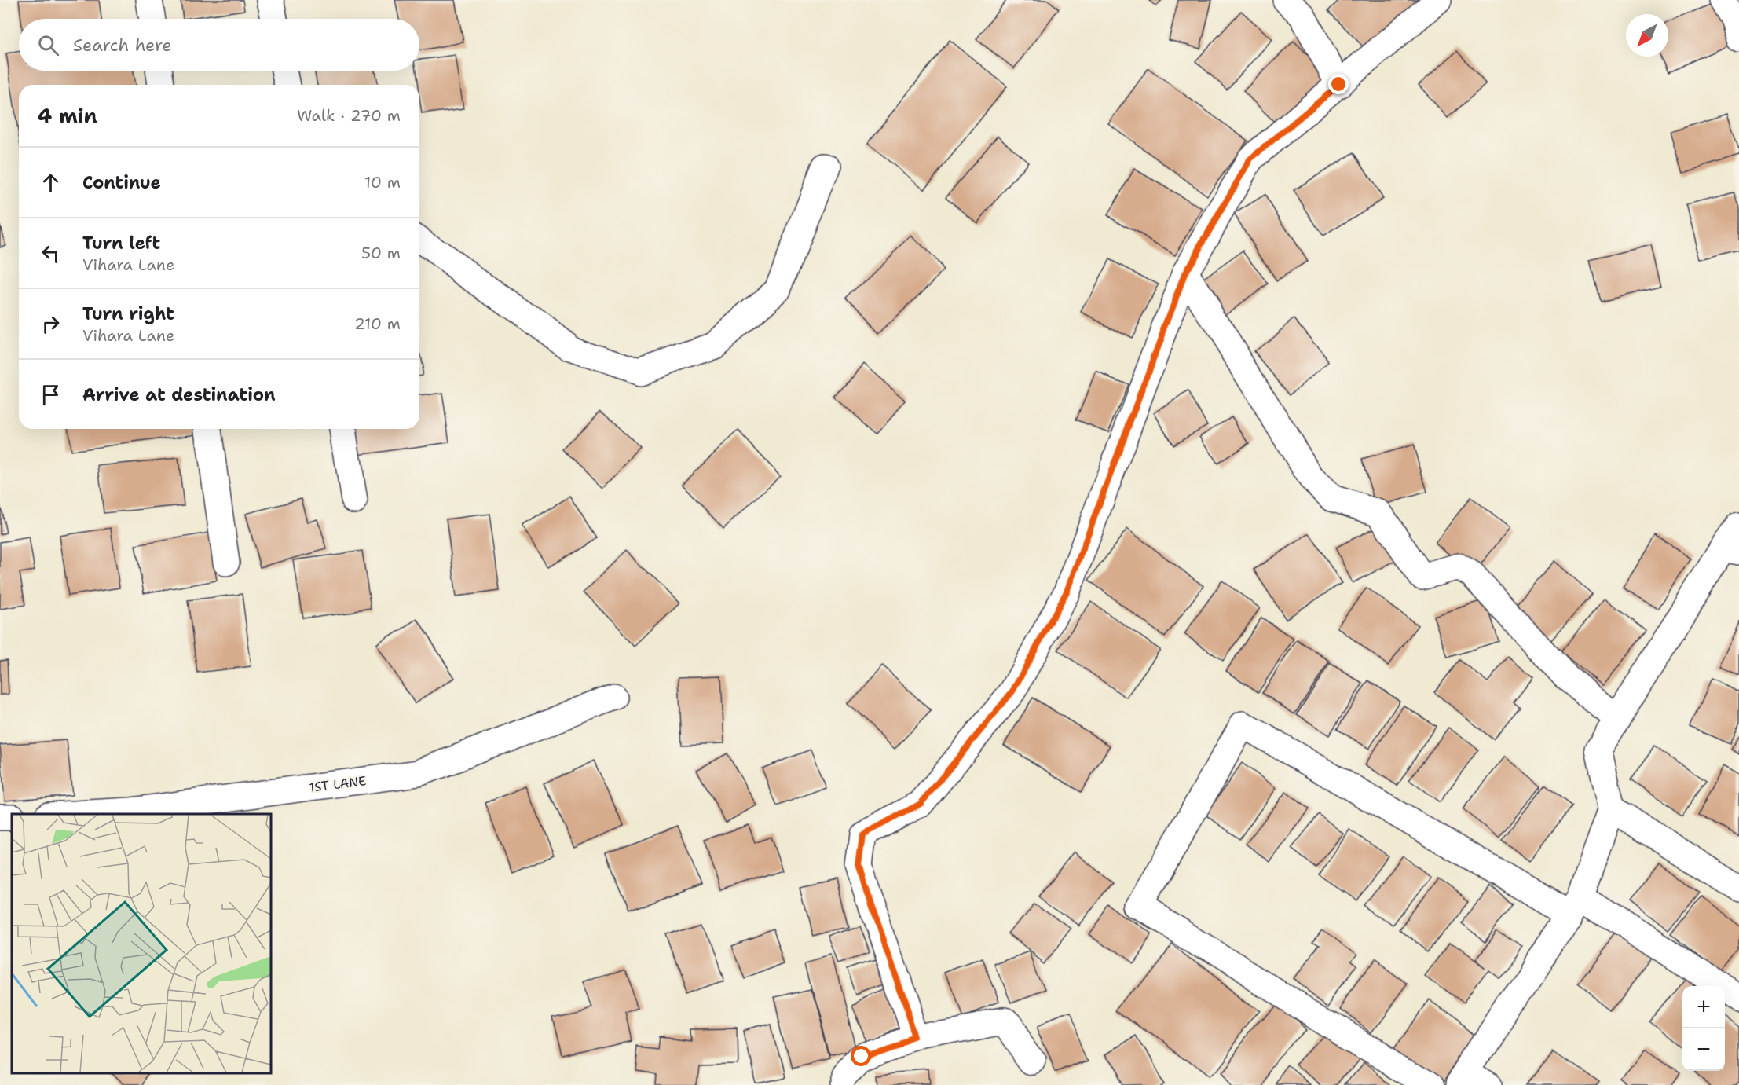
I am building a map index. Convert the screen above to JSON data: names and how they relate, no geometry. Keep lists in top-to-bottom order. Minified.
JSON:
{"streets":{"street":["1ST LANE"]},"north":"bottom left","page":{"search":"Search here","heading":["4 min","Walk · 270 m"],"list":[["Continue","10 m"],["Turn left","Vihara Lane","50 m"],["Turn right","Vihara Lane","210 m"],"Arrive at destination"],"map_buttons":["+","−"]}}
